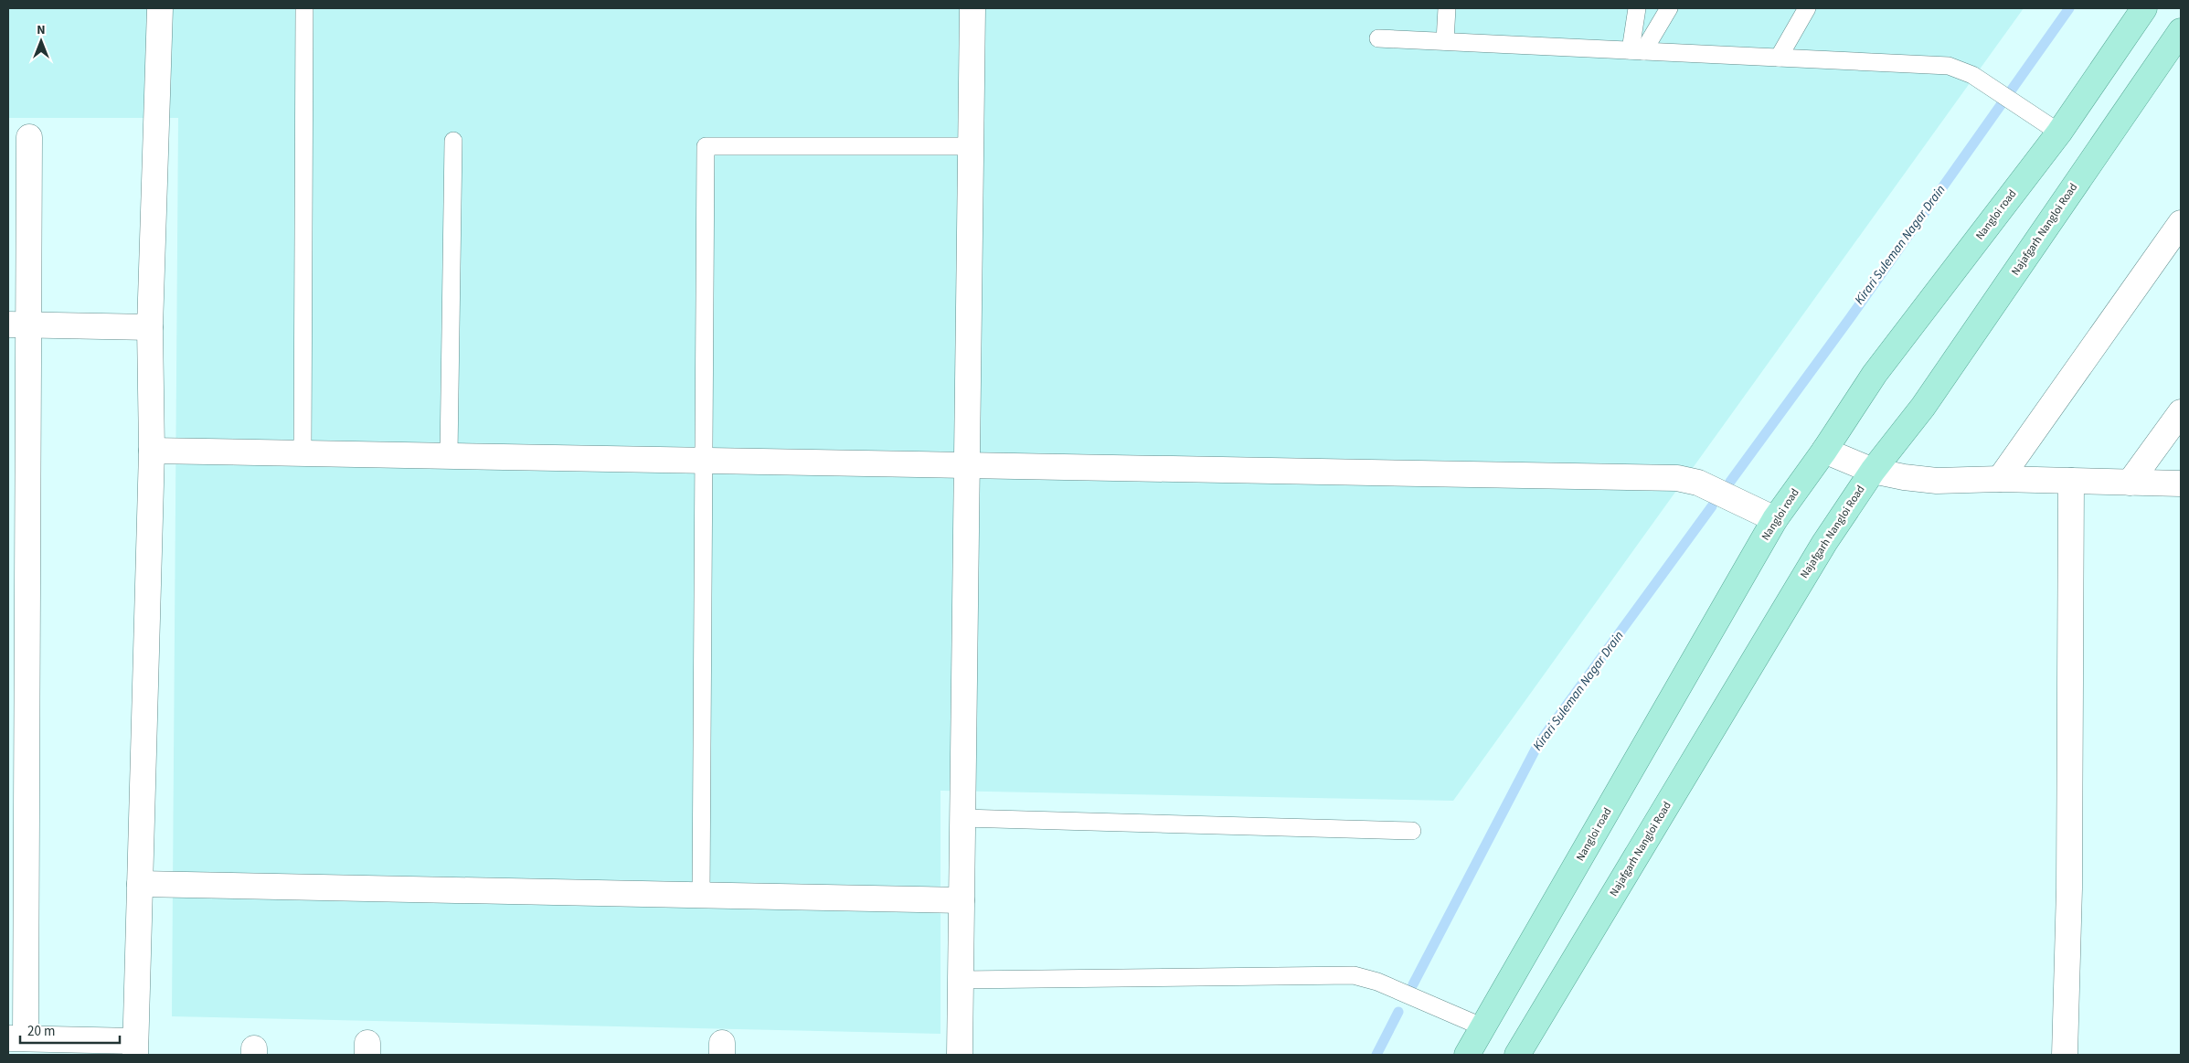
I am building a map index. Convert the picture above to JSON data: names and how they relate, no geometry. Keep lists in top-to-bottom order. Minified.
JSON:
{"streets":{"main road":["Nangloi road","Najafgarh Nangloi Road"]},"water":["Kirari Suleman Nagar Drain"],"scale_bar":"20 m","north":"top"}
